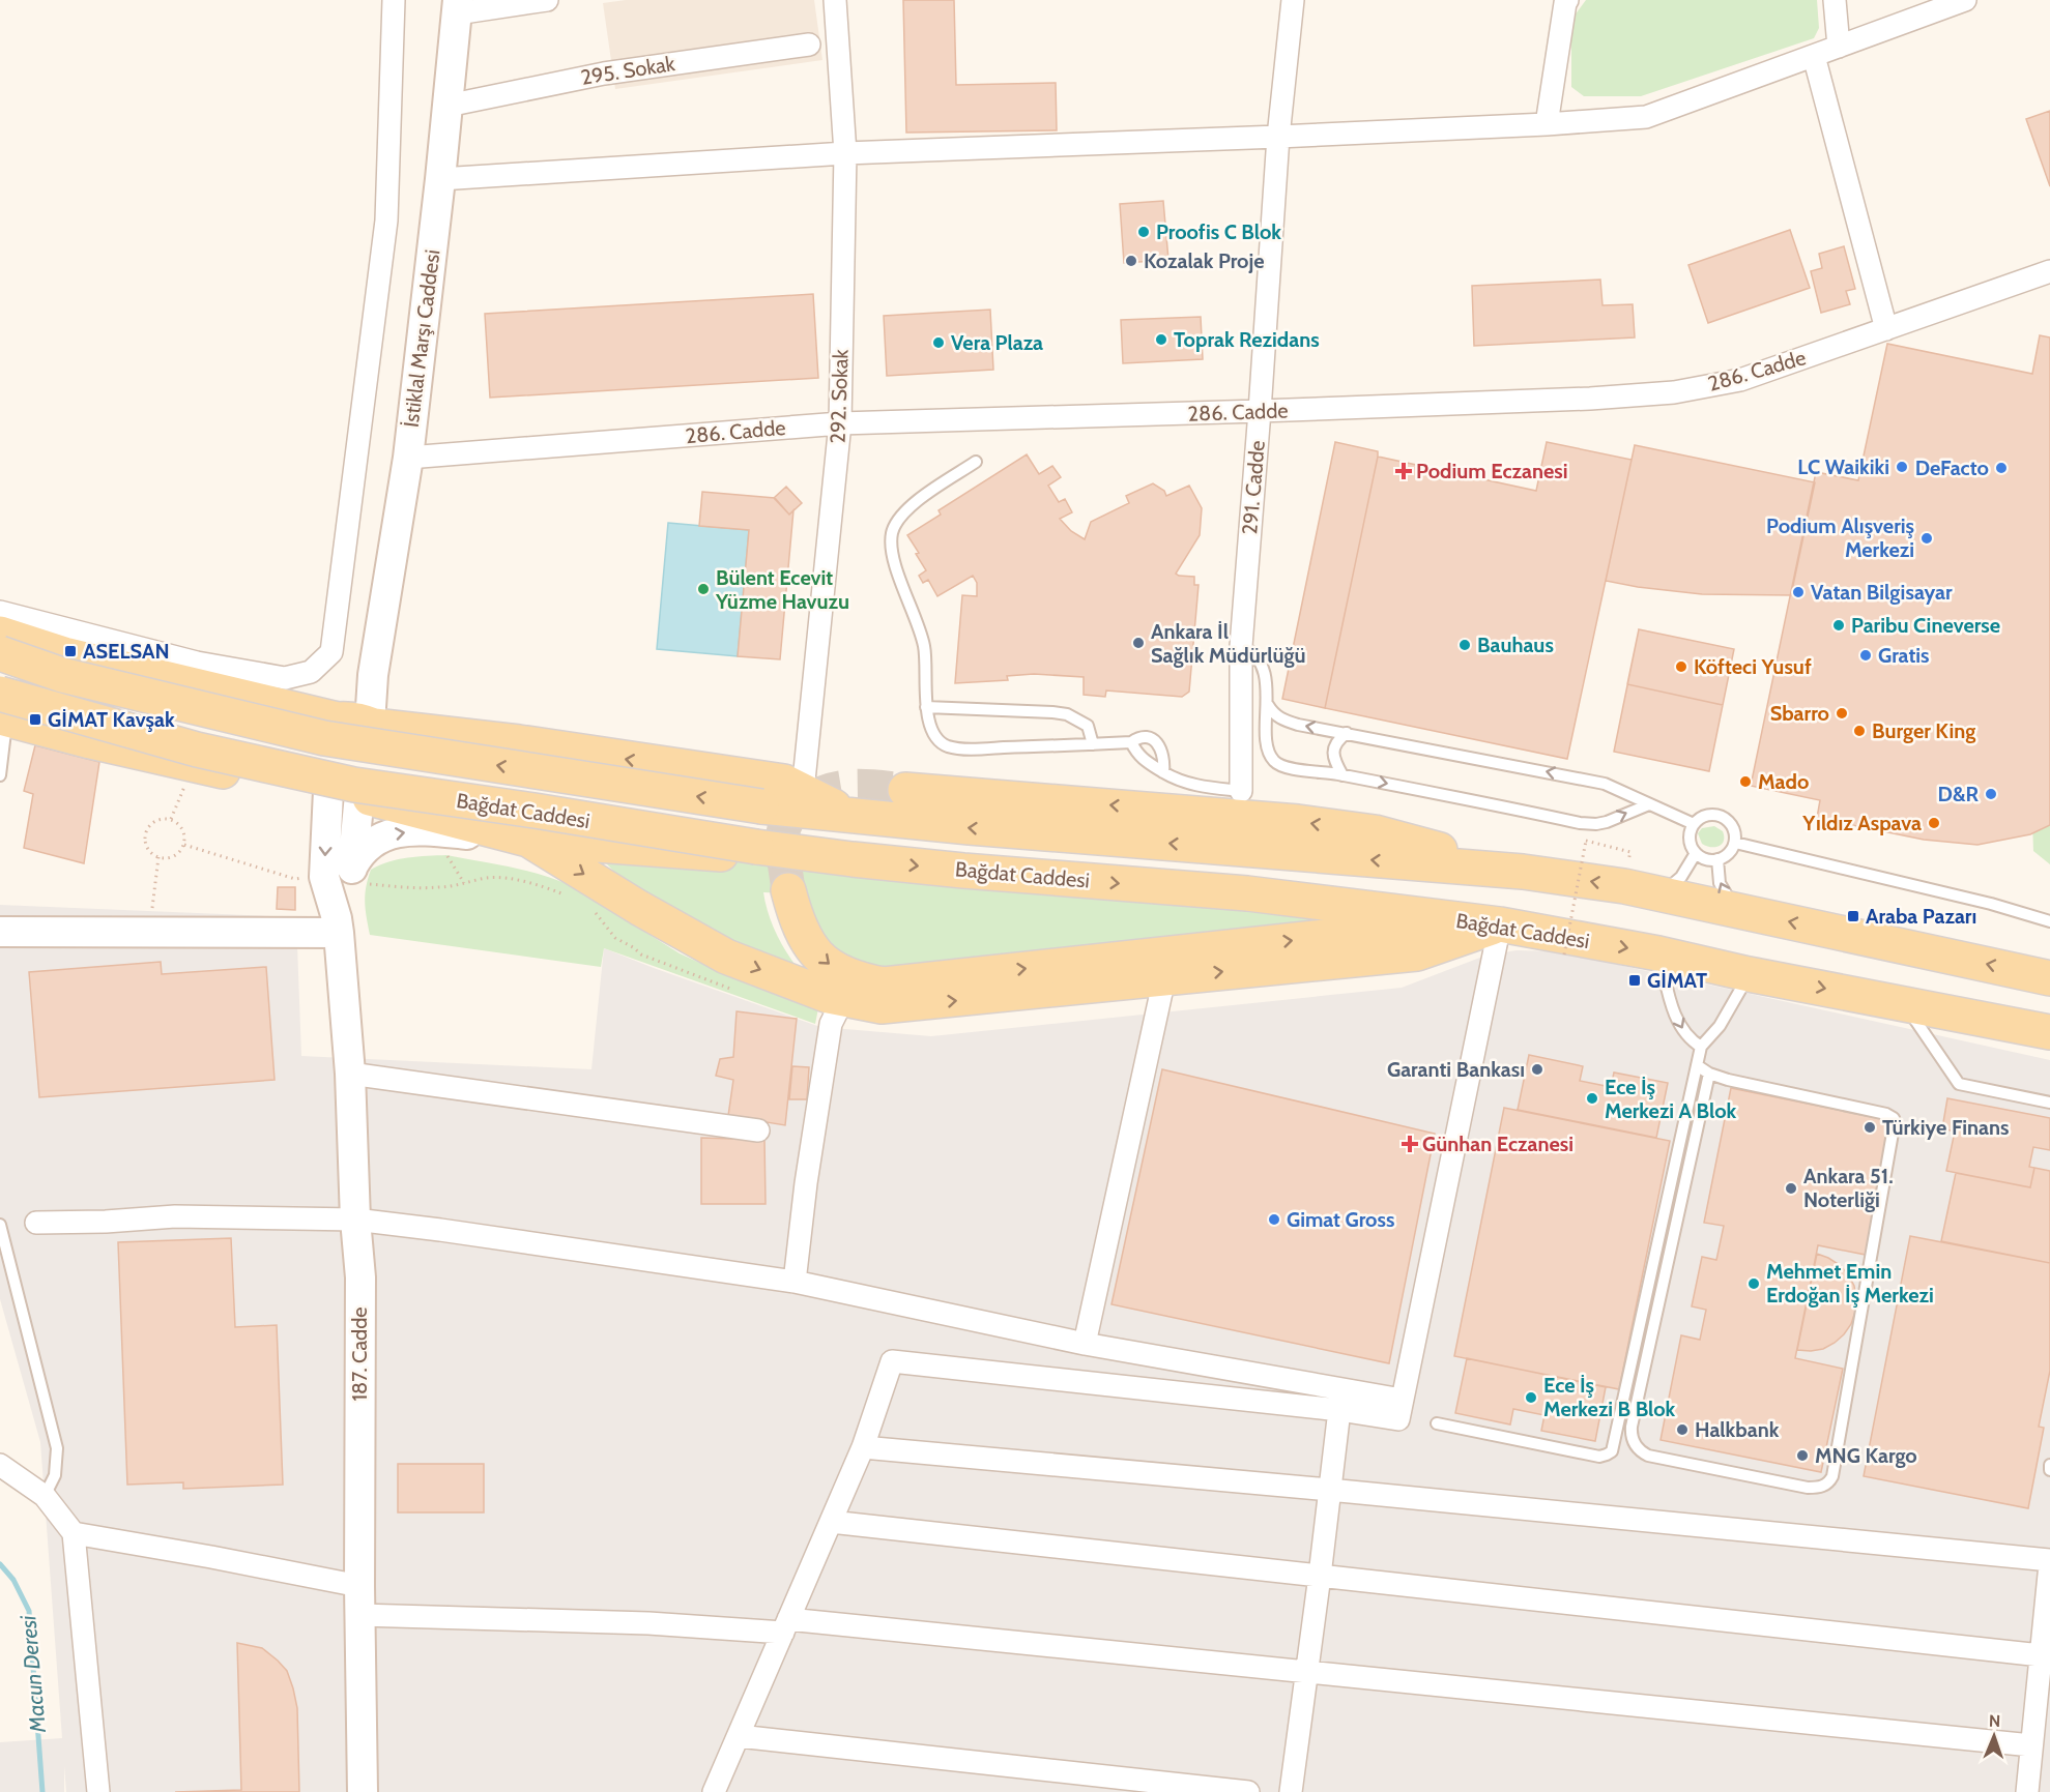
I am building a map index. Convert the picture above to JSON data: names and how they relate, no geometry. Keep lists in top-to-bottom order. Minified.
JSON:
{"streets":{"main road":["İstiklal Marşı Caddesi","Bağdat Caddesi","187. Cadde"],"street":["295. Sokak","286. Cadde","292. Sokak","291. Cadde"]},"crossings":[["295. Sokak","İstiklal Marşı Caddesi"],["İstiklal Marşı Caddesi","286. Cadde"],["İstiklal Marşı Caddesi","187. Cadde"],["286. Cadde","292. Sokak"],["286. Cadde","291. Cadde"]],"water":["Macun Deresi"],"places":{"other":["Proofis C Blok","Kozalak Proje","Toprak Rezidans","Vera Plaza","LC Waikiki","DeFacto","Podium Alışveriş Merkezi","Bülent Ecevit Yüzme Havuzu","Vatan Bilgisayar","Paribu Cineverse","Ankara İl Sağlık Müdürlüğü","Bauhaus","Gratis","Köfteci Yusuf","Sbarro","Burger King","Mado","D&R","Yıldız Aspava","Garanti Bankası","Ece İş Merkezi A Blok","Türkiye Finans","Ankara 51. Noterliği","Gimat Gross","Mehmet Emin Erdoğan İş Merkezi","Ece İş Merkezi B Blok","Halkbank","MNG Kargo"],"health":["Podium Eczanesi","Günhan Eczanesi"],"transit":["ASELSAN","GİMAT Kavşak","Araba Pazarı","GİMAT"]},"north":"top"}
